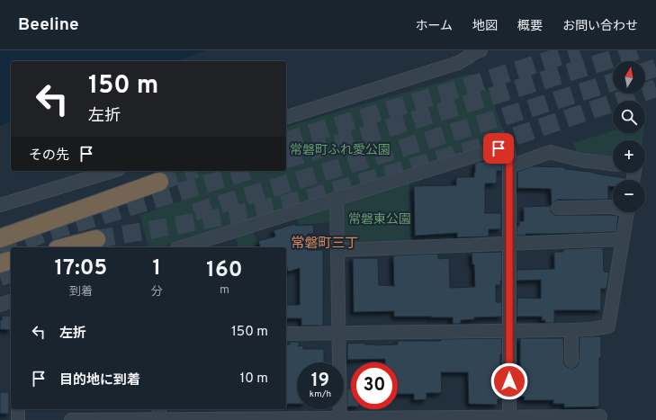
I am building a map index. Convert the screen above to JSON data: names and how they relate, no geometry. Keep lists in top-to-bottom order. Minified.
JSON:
{"districts":["常磐町三丁"],"parks":["常磐町ふれ愛公園","常磐東公園"],"north":"top","page":{"header":"Beeline","nav":["ホーム","地図","概要","お問い合わせ"],"map_buttons":["+","−"],"turn":["150 m","左折"],"then":"その先","eta":["17:05","到着","1","分","160","m"],"list":[{"name":"左折","value":"150 m"},{"name":"目的地に到着","value":"10 m"}],"speed":"19 km/h","limit":"30"}}
